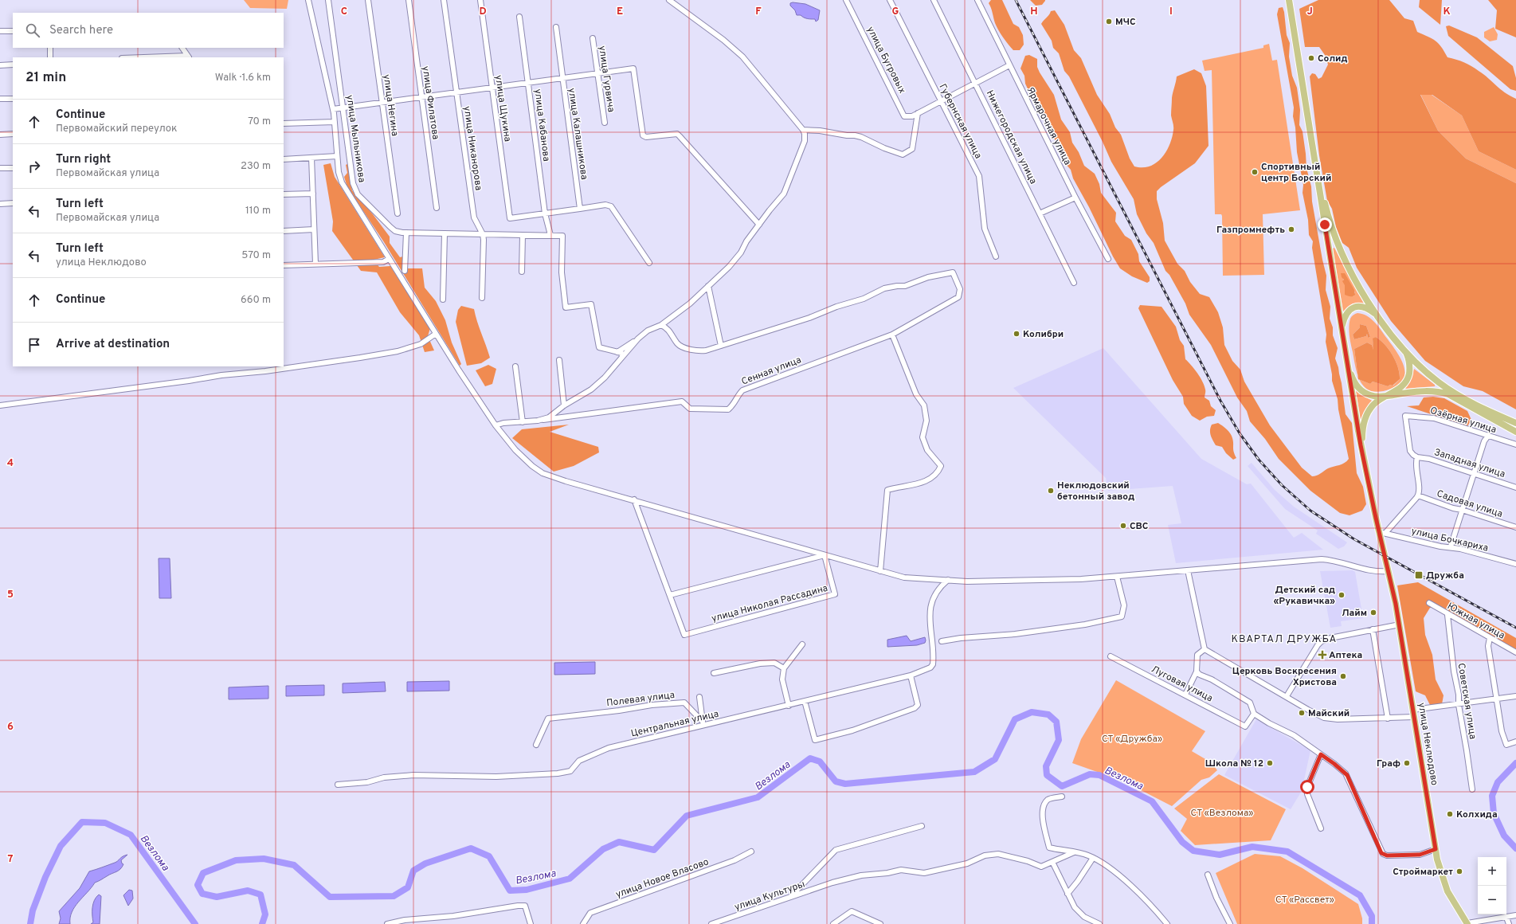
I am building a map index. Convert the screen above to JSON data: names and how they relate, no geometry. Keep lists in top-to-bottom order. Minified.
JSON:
{"streets":{"main road":["улица Неклюдово"],"street":["улица Бугровых","улица Гурвича","улица Филатова","улица Негина","улица Щукина","Губернская улица","улица Кабанова","Ярмарочная улица","улица Калашникова","Нижегородская улица","улица Мыльникова","улица Никанорова","Сенная улица","Озёрная улица","Западная улица","Садовая улица","улица Бочкариха","улица Николая Рассадина","Южная улица","Луговая улица","Полевая улица","Советская улица","Центральная улица","улица Новое Власово","улица Культуры"]},"crossings":[["улица Щукина","улица Кабанова"],["улица Кабанова","улица Мыльникова"],["улица Мыльникова","улица Никанорова"],["Озёрная улица","Западная улица"],["улица Бочкариха","улица Неклюдово"],["Южная улица","Советская улица"],["Полевая улица","Центральная улица"]],"districts":["КВАРТАЛ ДРУЖБА"],"water":["Везлома"],"parks":["СТ «Дружба»","СТ «Везлома»","СТ «Рассвет»"],"places":{"other":["МЧС","Солид","Спортивный центр Борский","Газпромнефть","Колибри","Неклюдовский бетонный завод","СВС","Детский сад «Рукавичка»","Лайм","Церковь Воскресения Христова","Майский","Школа № 12","Граф","Колхида","Строймаркет"],"transit":["Дружба"],"health":["Аптека"]},"page":{"search":"Search here","heading":["21 min","Walk · 1.6 km"],"list":[["Continue","Первомайский переулок","70 m"],["Turn right","Первомайская улица","230 m"],["Turn left","Первомайская улица","110 m"],["Turn left","улица Неклюдово","570 m"],["Continue","660 m"],"Arrive at destination"],"map_buttons":["+","−"]},"grid":{"columns":["C","D","E","F","G","H","I","J","K"],"rows":["4","5","6","7"]}}
